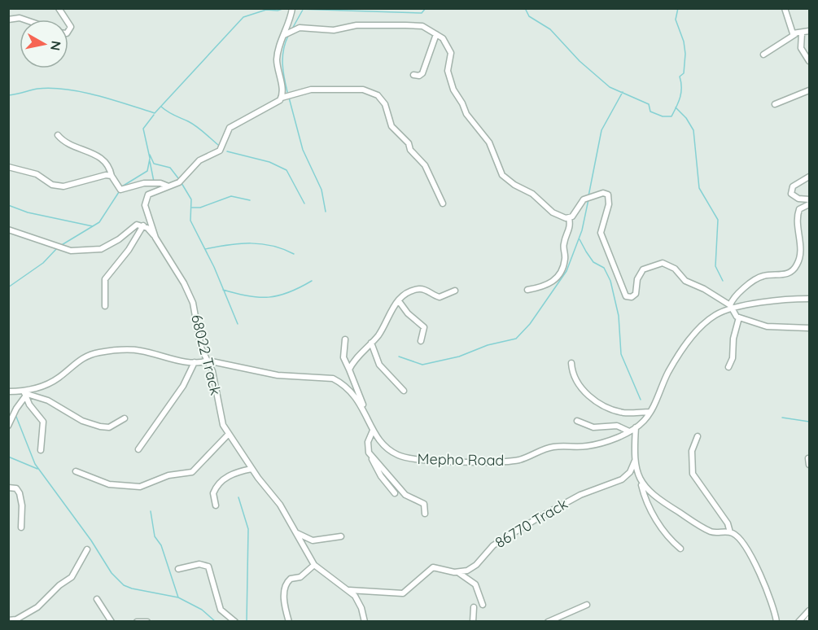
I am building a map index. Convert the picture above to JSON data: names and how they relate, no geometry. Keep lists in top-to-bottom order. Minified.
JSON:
{"streets":{"street":["68022 Track","Mepho Road","86770 Track"]},"crossings":[["68022 Track","Mepho Road"]],"north":"right"}
